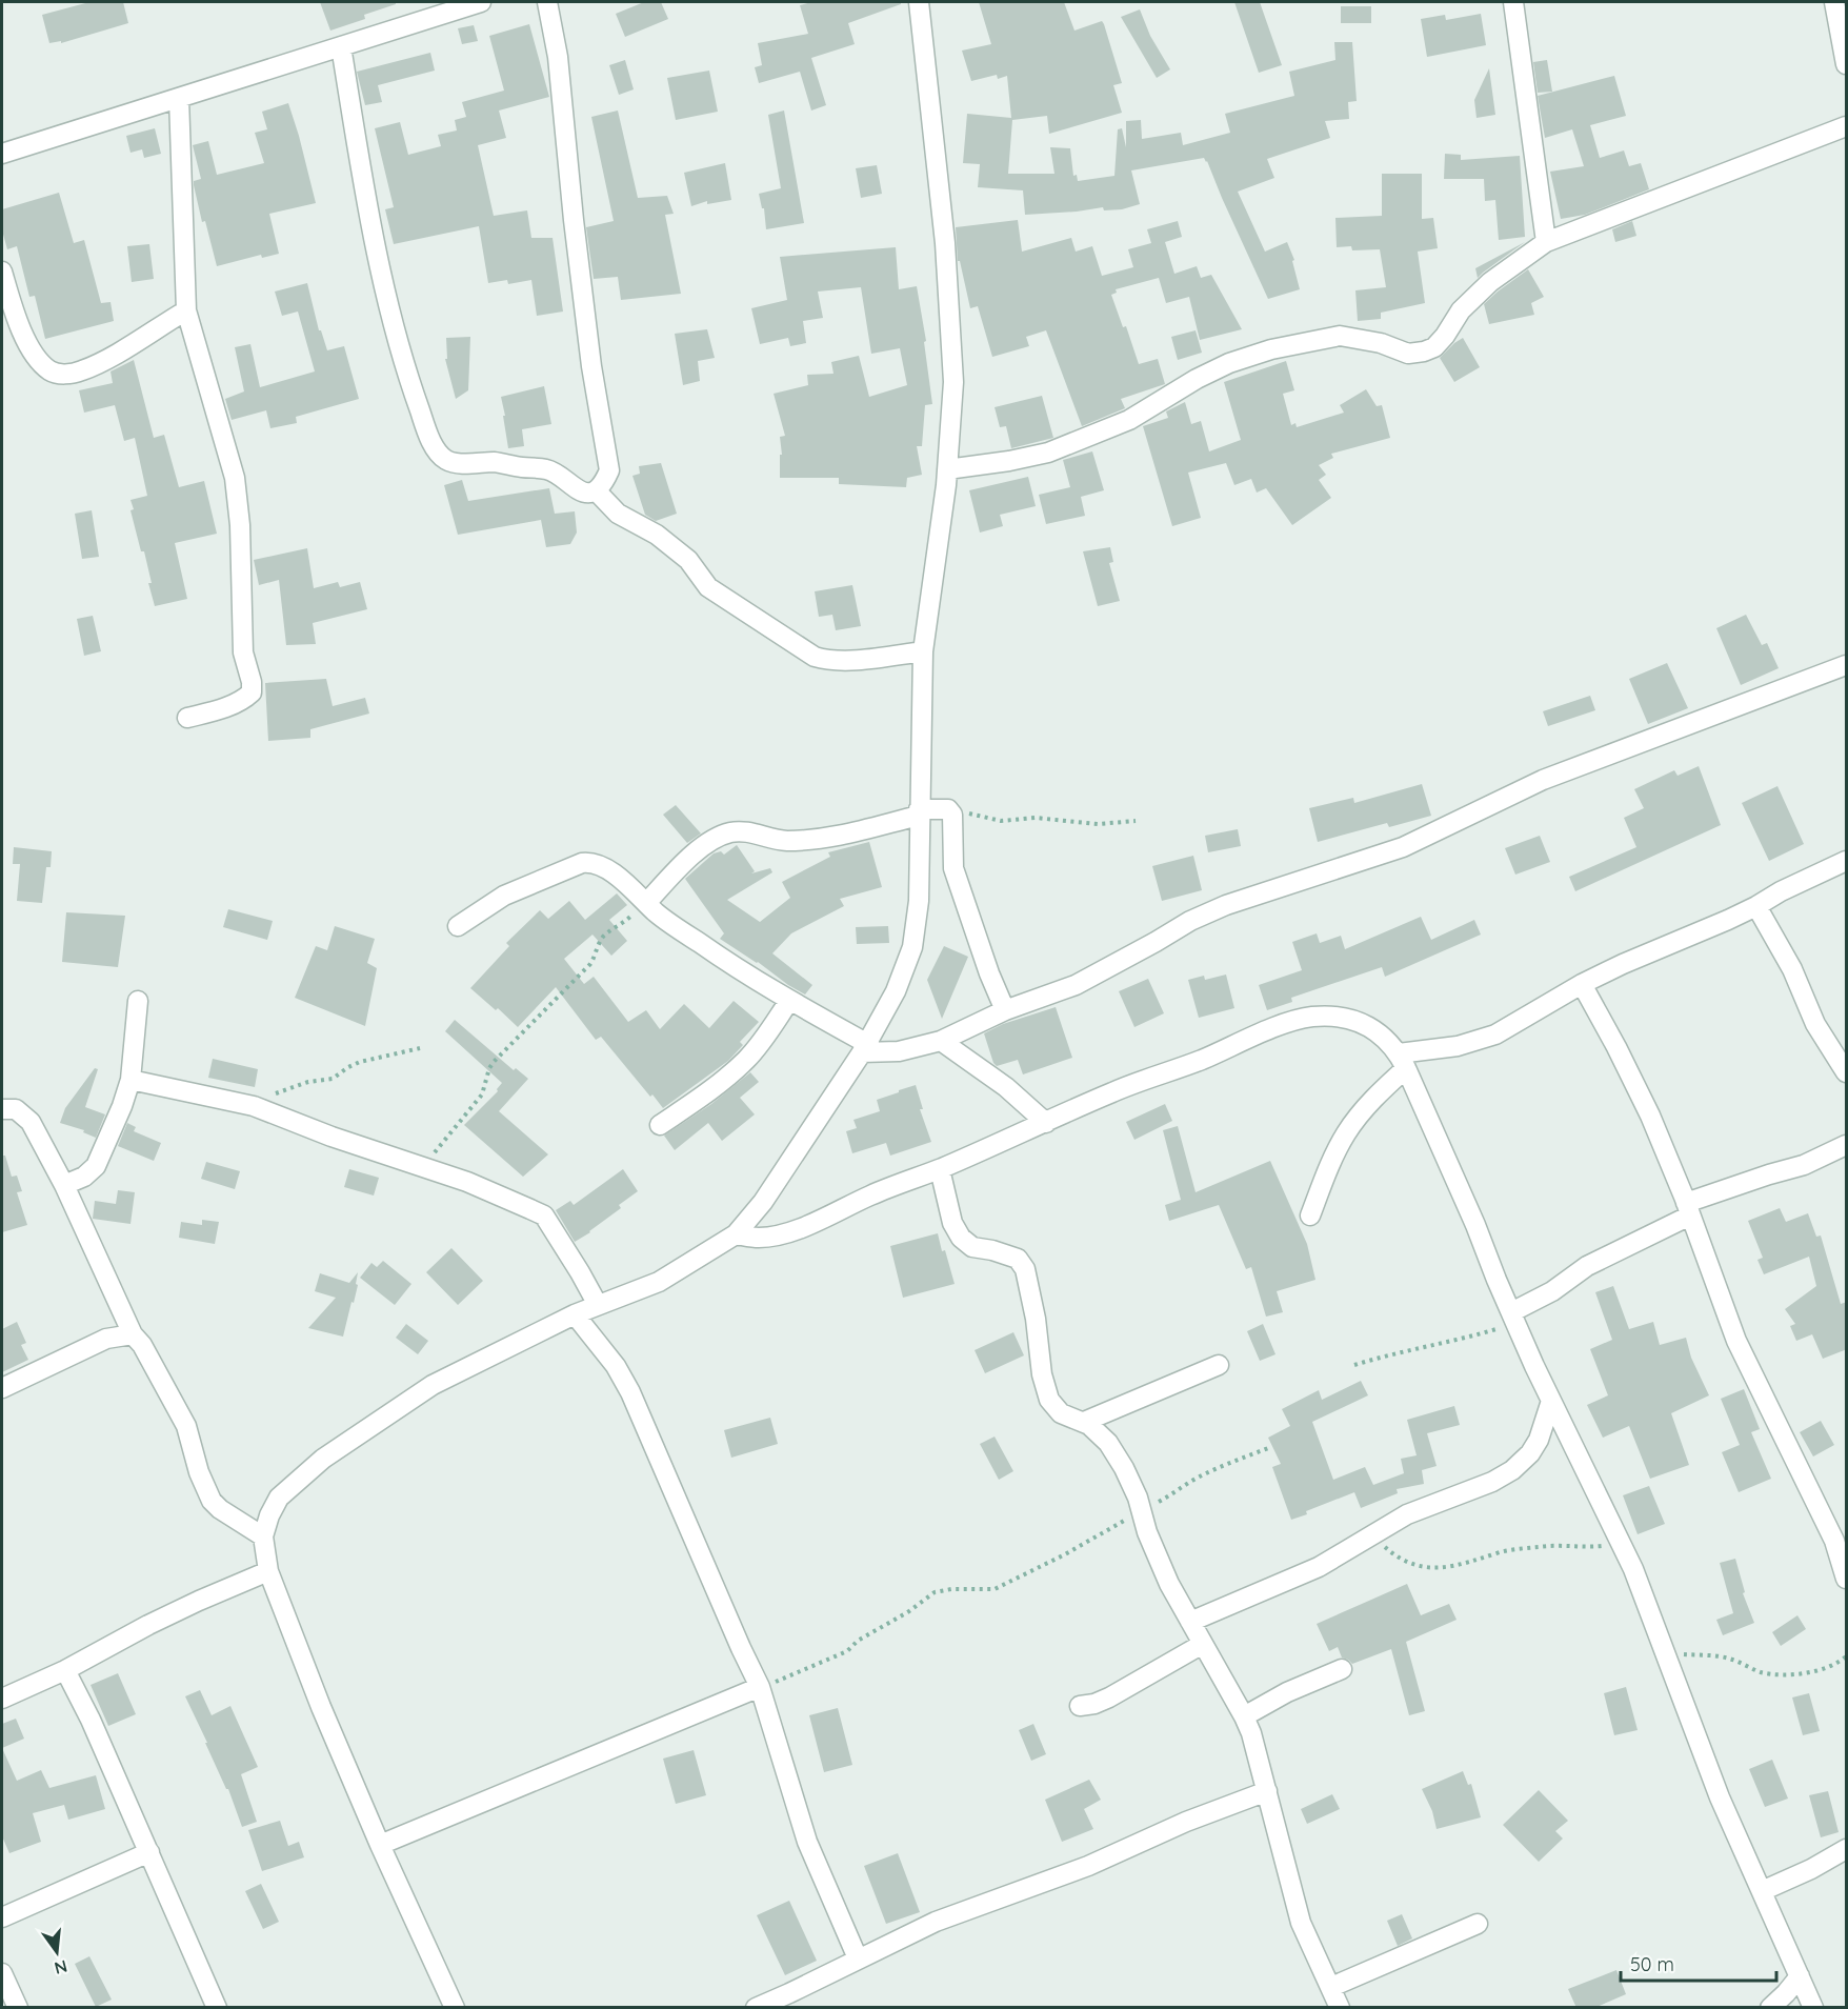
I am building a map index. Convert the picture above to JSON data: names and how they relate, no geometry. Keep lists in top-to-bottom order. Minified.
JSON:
{"scale_bar":"50 m","north":"bottom"}
